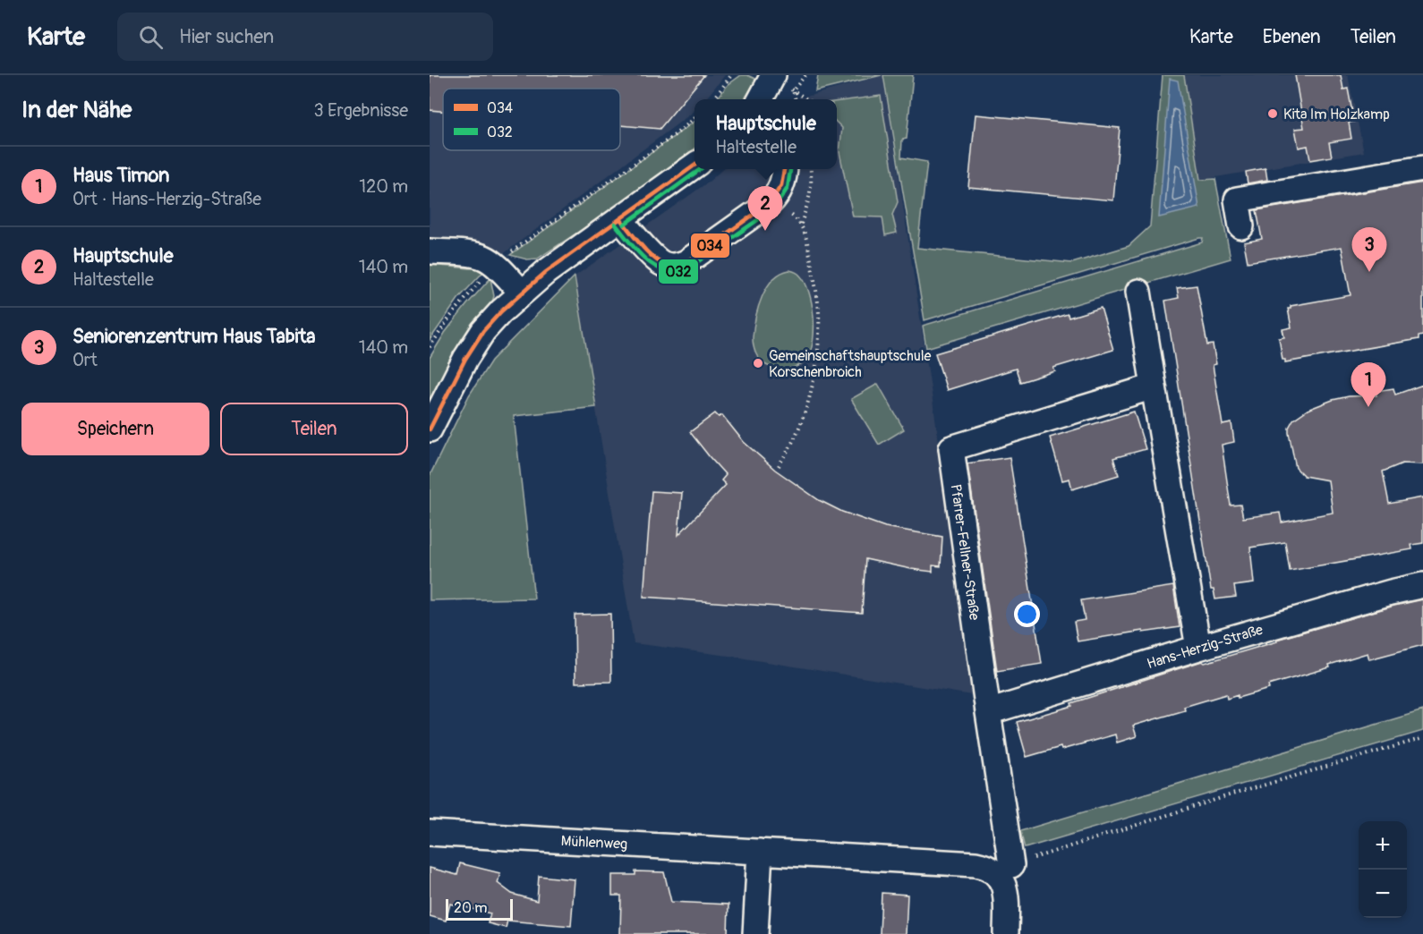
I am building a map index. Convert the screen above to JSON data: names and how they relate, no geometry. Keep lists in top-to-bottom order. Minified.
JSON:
{"streets":{"street":["Pfarrer-Fellner-Straße","Hans-Herzig-Straße","Mühlenweg"]},"crossings":[["Pfarrer-Fellner-Straße","Hans-Herzig-Straße"]],"places":["Kita Im Holzkamp","Gemeinschaftshauptschule Korschenbroich"],"lines":["transit line 034","transit line 032"],"legend":["034","032"],"scale_bar":"20 m","page":{"header":"Karte","search":"Hier suchen","nav":["Karte","Ebenen","Teilen"],"heading":["In der Nähe","3 Ergebnisse"],"popup":["Hauptschule","Haltestelle"],"list":[{"mark":"1","name":"Haus Timon","note":"Ort · Hans-Herzig-Straße","value":"120 m"},{"mark":"2","name":"Hauptschule","note":"Haltestelle","value":"140 m"},{"mark":"3","name":"Seniorenzentrum Haus Tabita","note":"Ort","value":"140 m"}],"pins":["2","3","1"],"buttons":["Speichern","Teilen"],"map_buttons":["+","−"],"scale":"20 m"}}
